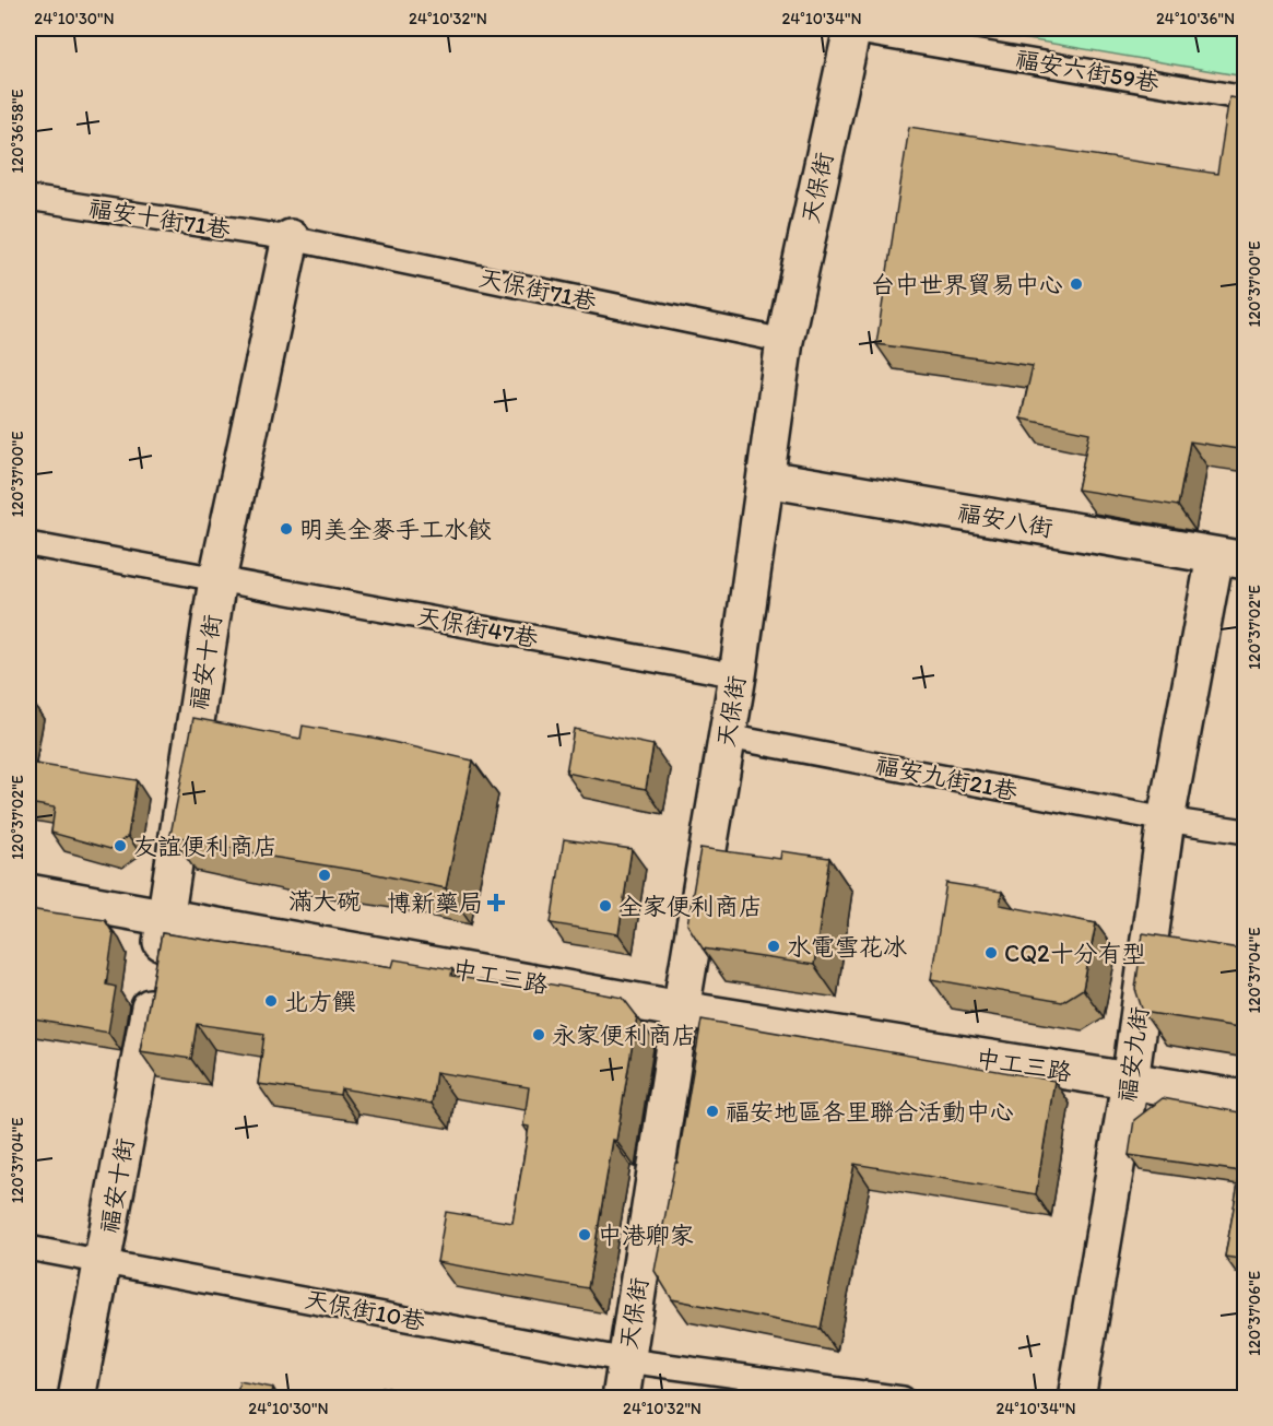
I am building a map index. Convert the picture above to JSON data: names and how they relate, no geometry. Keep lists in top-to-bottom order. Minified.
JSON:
{"streets":{"street":["天保街","福安八街","福安十街","中工三路","福安九街"],"lane":["福安六街59巷","福安十街71巷","天保街71巷","天保街47巷","福安九街21巷","天保街10巷"]},"crossings":[["福安六街59巷","天保街"],["天保街","天保街71巷"],["天保街","福安八街"],["天保街","天保街47巷"],["天保街","福安九街21巷"],["天保街","中工三路"],["天保街","天保街10巷"],["福安十街71巷","天保街71巷"],["福安十街71巷","福安十街"],["天保街71巷","福安十街"],["福安八街","福安九街"],["天保街47巷","福安十街"],["福安十街","中工三路"],["福安十街","天保街10巷"],["福安九街21巷","福安九街"],["中工三路","福安九街"]],"places":{"other":["台中世界貿易中心","明美全麥手工水餃","友誼便利商店","滿大碗","全家便利商店","水電雪花冰","CQ2十分有型","北方饌","永家便利商店","福安地區各里聯合活動中心","中港卿家"],"health":["博新藥局"]},"coordinates":["24°10'30\"N","24°10'32\"N","24°10'34\"N","24°10'36\"N","120°36'58\"E","120°37'00\"E","120°37'02\"E","120°37'04\"E","120°37'06\"E"]}
